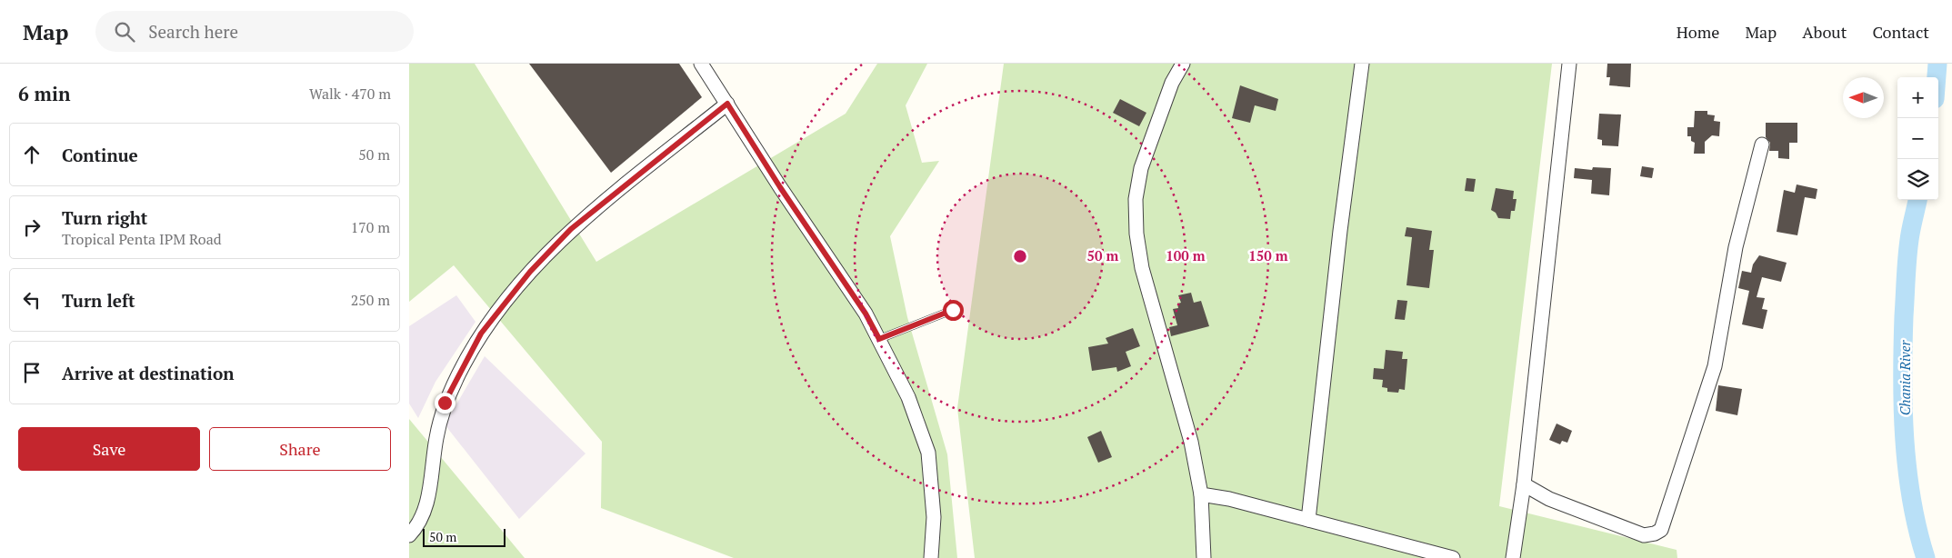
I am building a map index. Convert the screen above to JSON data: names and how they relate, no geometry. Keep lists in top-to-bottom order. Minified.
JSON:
{"water":["Chania River"],"scale_bar":"50 m","north":"left","page":{"header":"Map","search":"Search here","nav":["Home","Map","About","Contact"],"heading":["6 min","Walk · 470 m"],"map_buttons":["+","−"],"list":[["Continue","50 m"],["Turn right","Tropical Penta IPM Road","170 m"],["Turn left","250 m"],"Arrive at destination"],"buttons":["Save","Share"],"scale":"50 m"},"rings":["50 m","100 m","150 m"]}
